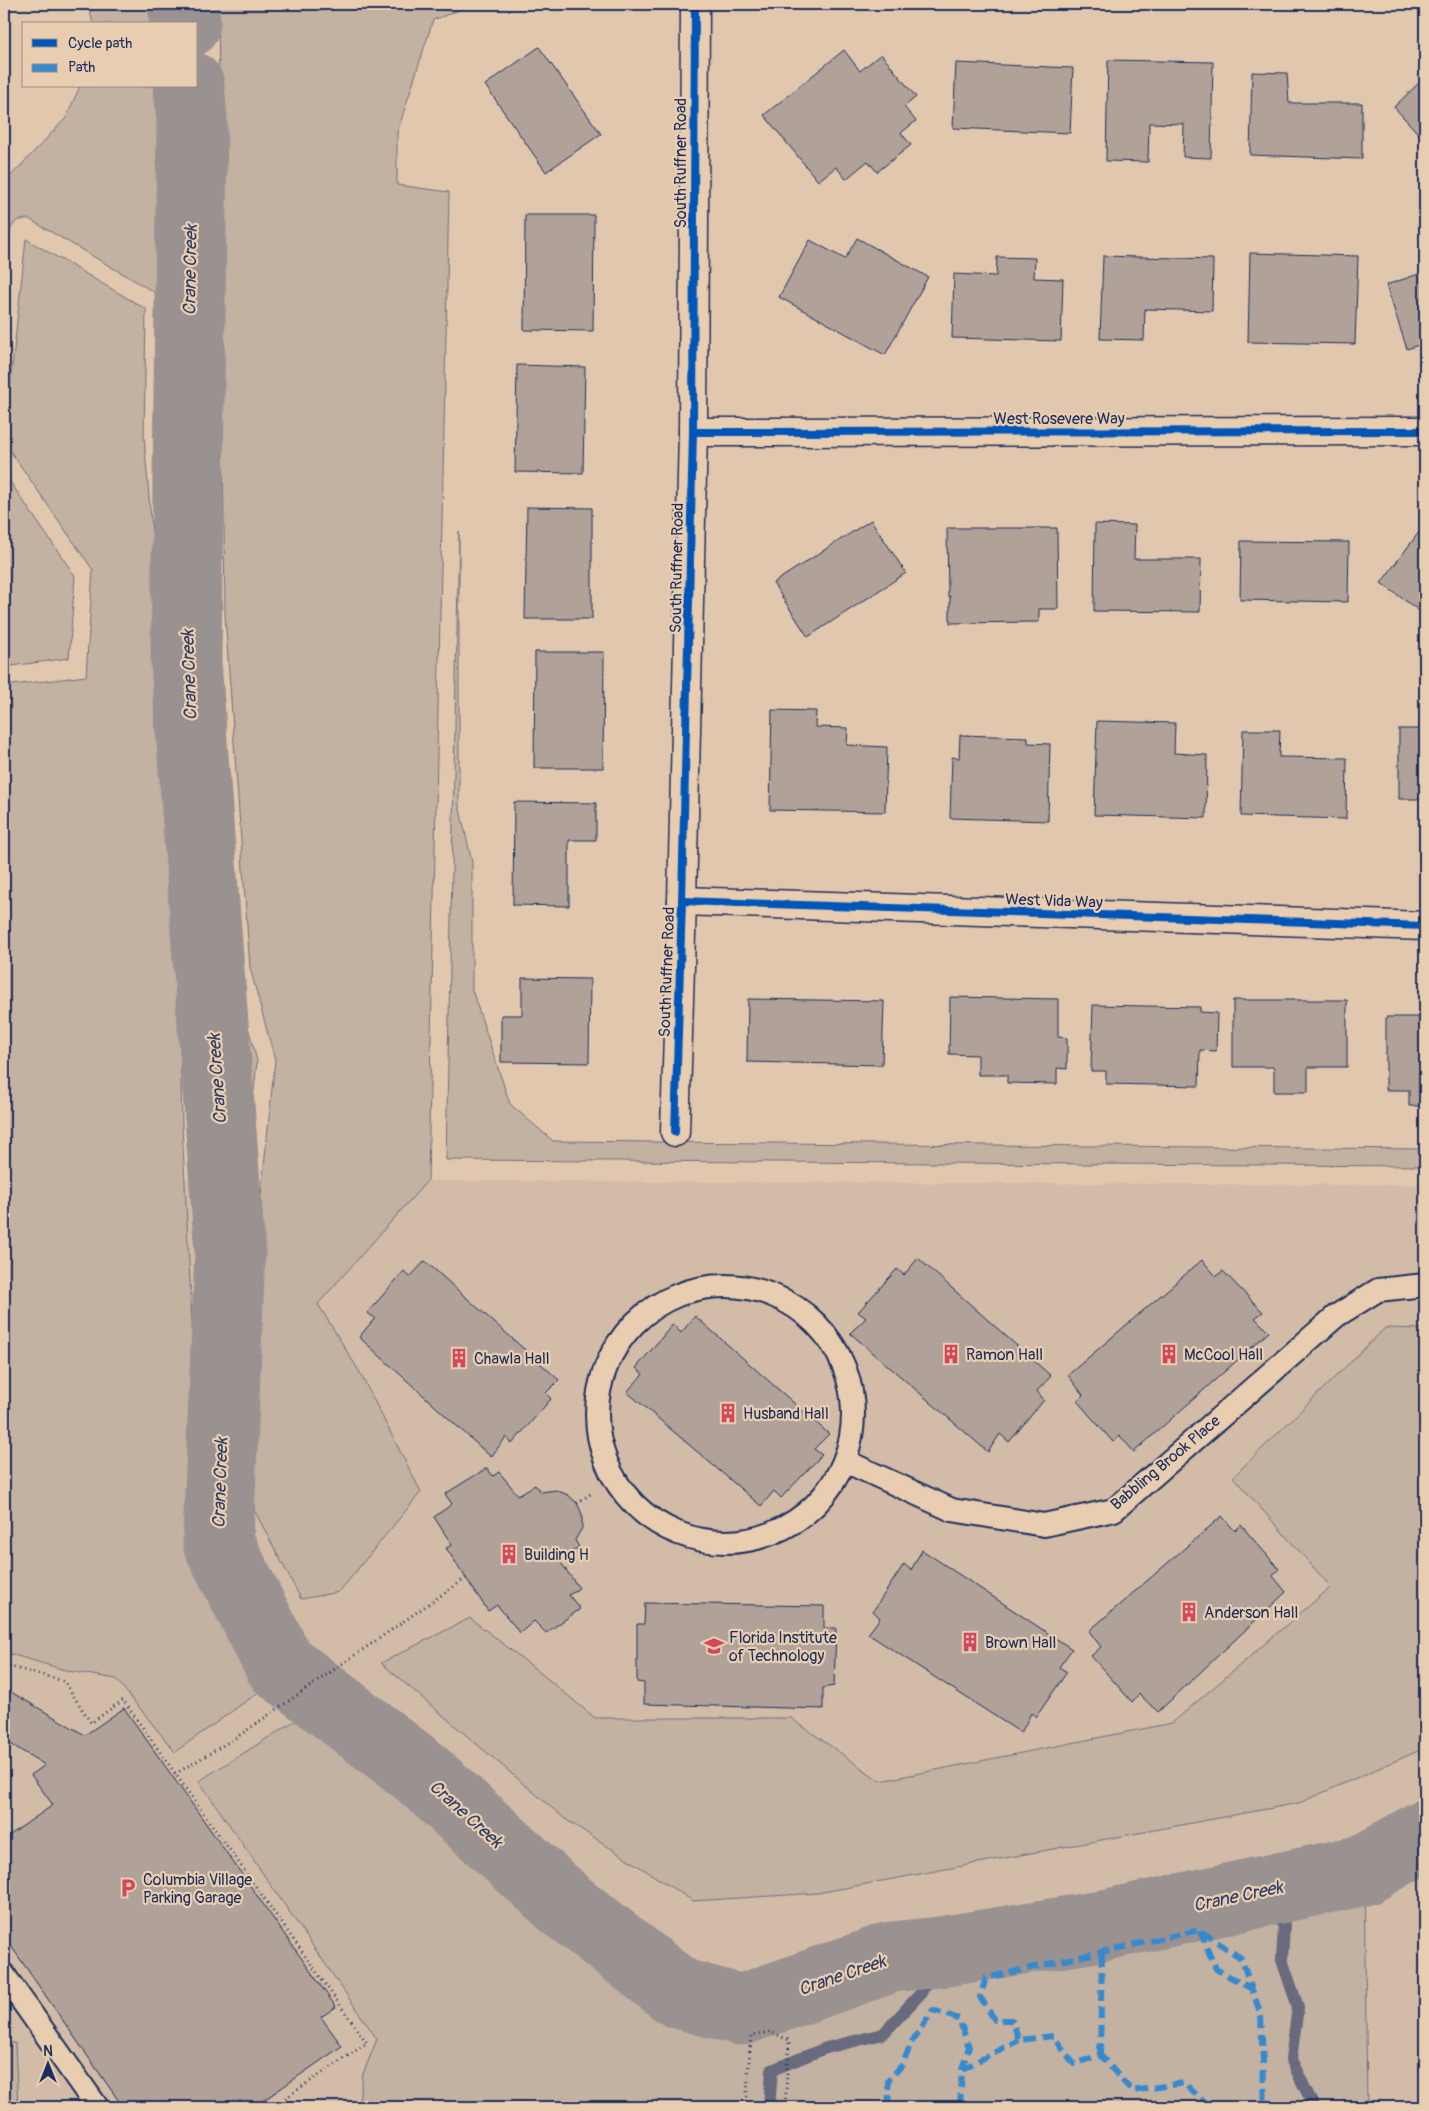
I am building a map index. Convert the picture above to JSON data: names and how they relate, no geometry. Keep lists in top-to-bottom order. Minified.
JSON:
{"streets":{"street":["South Ruffner Road","West Rosevere Way","West Vida Way"],"lane":["Babbling Brook Place"]},"crossings":[["South Ruffner Road","West Rosevere Way"],["South Ruffner Road","West Vida Way"]],"water":["Crane Creek"],"places":{"building":["Ramon Hall","McCool Hall","Chawla Hall","Husband Hall","Building H","Anderson Hall","Brown Hall"],"school or university":["Florida Institute of Technology"],"parking":["Columbia Village Parking Garage"]},"legend":["Cycle path","Path"],"north":"top"}
